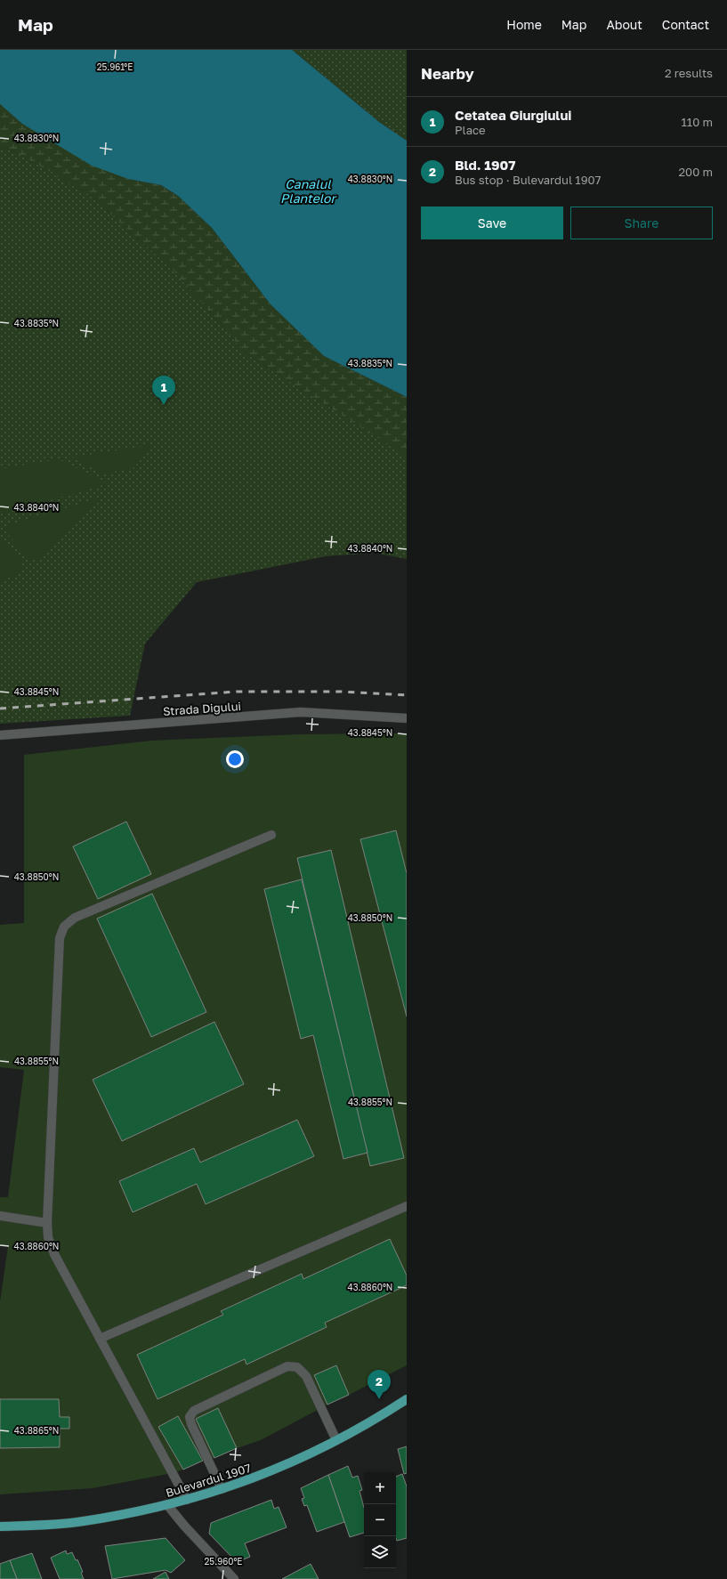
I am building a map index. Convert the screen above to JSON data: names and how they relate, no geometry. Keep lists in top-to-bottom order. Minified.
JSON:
{"streets":{"main road":["Bulevardul 1907"],"street":["Strada Digului"]},"water":["Canalul Plantelor"],"page":{"header":"Map","nav":["Home","Map","About","Contact"],"heading":["Nearby","2 results"],"list":[{"mark":"1","name":"Cetatea Giurgiului","note":"Place","value":"110 m"},{"mark":"2","name":"Bld. 1907","note":"Bus stop · Bulevardul 1907","value":"200 m"}],"buttons":["Save","Share"],"pins":["1","2"],"map_buttons":["+","−"]},"coordinates":["25.961°E","43.8830°N","43.8835°N","43.8840°N","43.8845°N","43.8850°N","43.8855°N","43.8860°N","43.8865°N","25.960°E"]}
